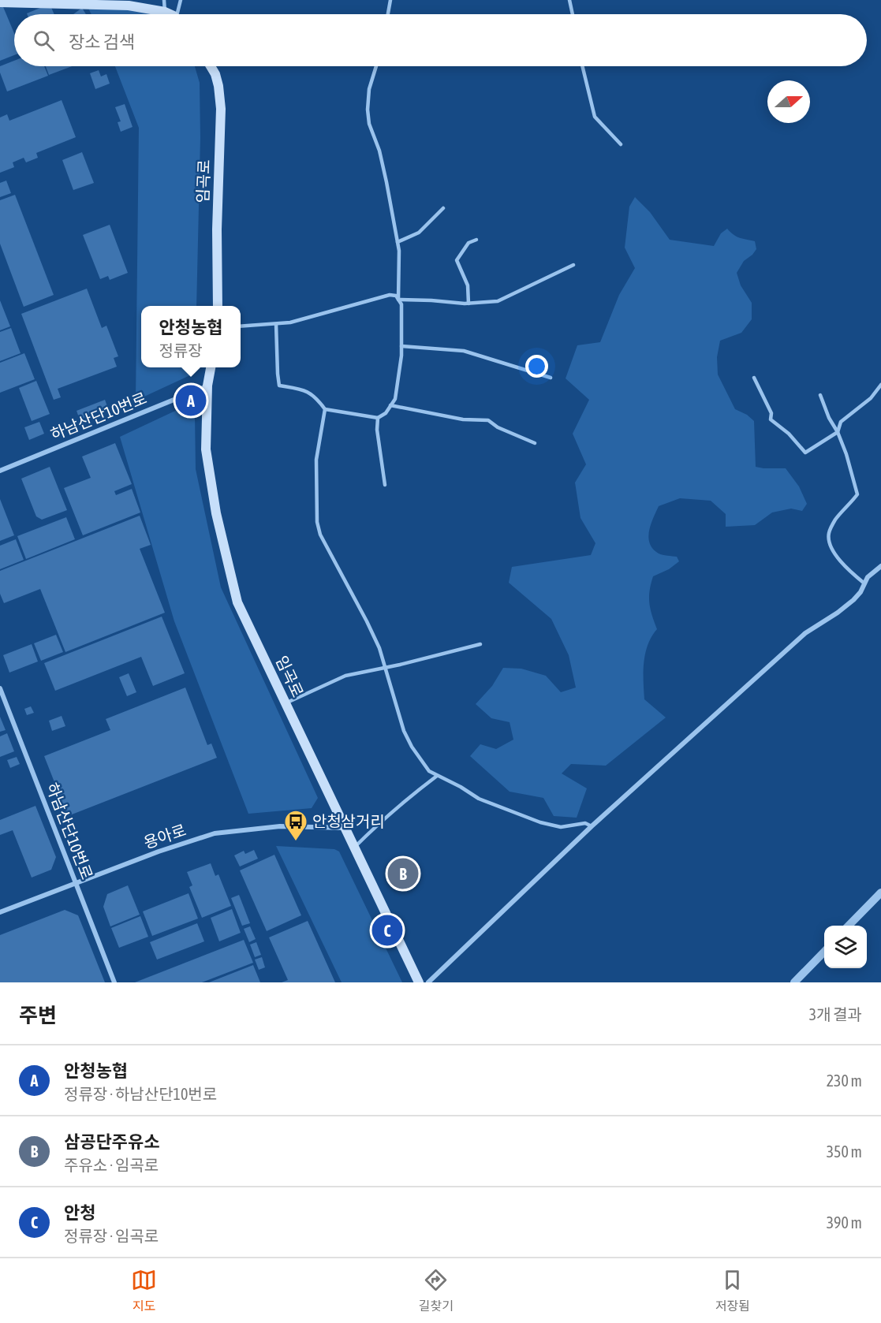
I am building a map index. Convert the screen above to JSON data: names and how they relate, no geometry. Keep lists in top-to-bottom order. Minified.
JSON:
{"streets":{"main road":["임곡로"],"street":["하남산단10번로","용아로"]},"crossings":[["임곡로","하남산단10번로"],["임곡로","용아로"],["하남산단10번로","용아로"]],"places":{"bus stop":["안청삼거리"]},"north":"right","page":{"search":"장소 검색","popup":["안청농협","정류장"],"pins":["A","B","C"],"heading":["주변","3개 결과"],"list":[{"mark":"A","name":"안청농협","note":"정류장 · 하남산단10번로","value":"230 m"},{"mark":"B","name":"삼공단주유소","note":"주유소 · 임곡로","value":"350 m"},{"mark":"C","name":"안청","note":"정류장 · 임곡로","value":"390 m"}],"nav":["지도","길찾기","저장됨"]}}
